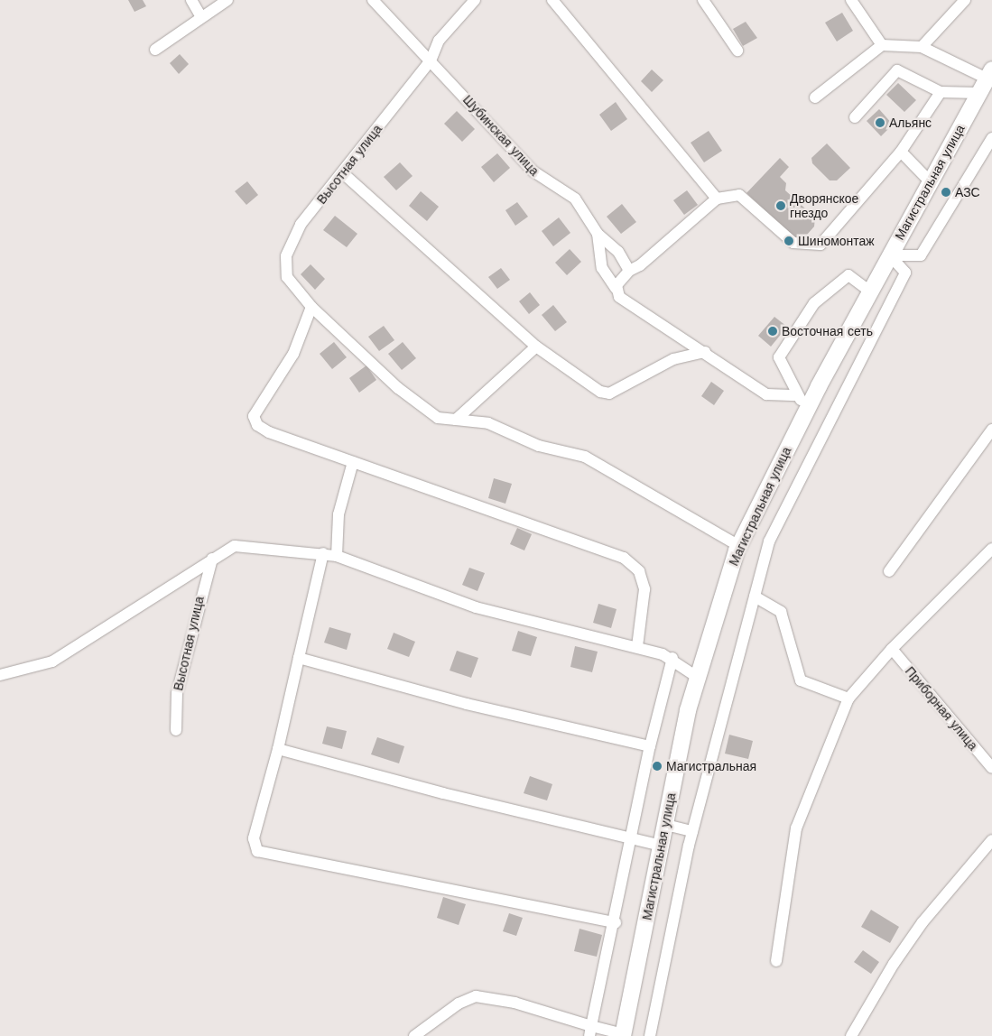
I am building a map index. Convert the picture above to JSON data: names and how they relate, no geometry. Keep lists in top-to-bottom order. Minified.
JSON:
{"streets":{"highway":["Магистральная улица"],"street":["Шубинская улица","Высотная улица","Приборная улица"]},"crossings":[["Шубинская улица","Высотная улица"]],"places":["Альянс","АЗС","Дворянское гнездо","Шиномонтаж","Восточная сеть","Магистральная"]}
